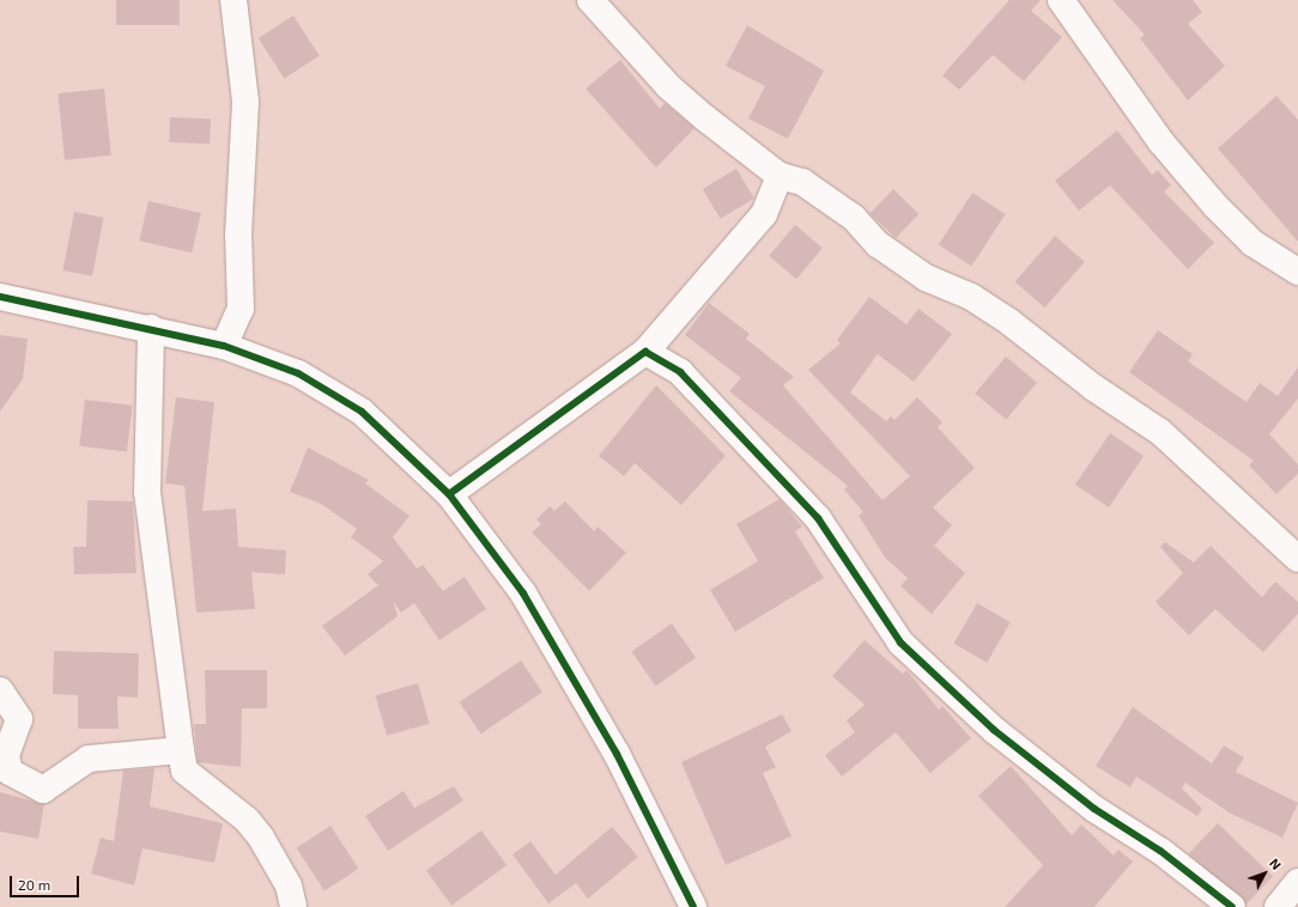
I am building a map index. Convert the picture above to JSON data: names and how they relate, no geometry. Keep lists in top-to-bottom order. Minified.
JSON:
{"scale_bar":"20 m","north":"top right"}
